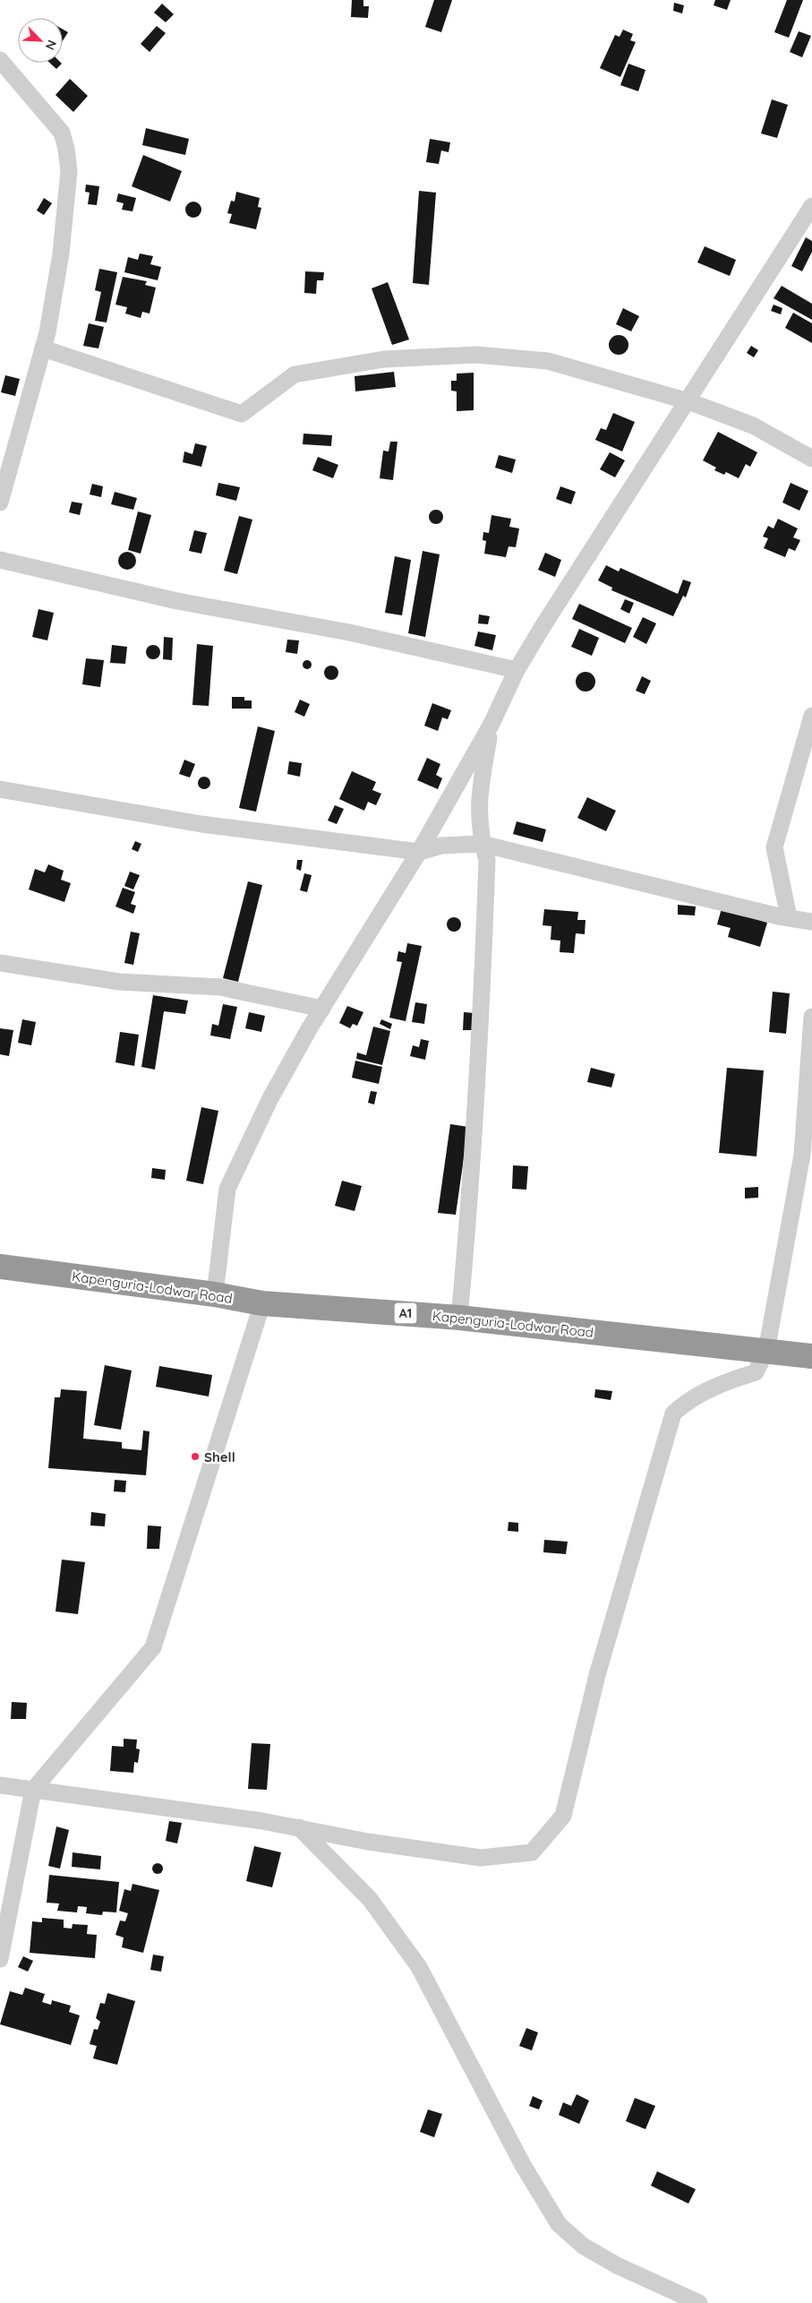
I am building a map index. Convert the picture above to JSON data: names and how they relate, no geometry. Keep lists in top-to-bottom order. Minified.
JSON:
{"streets":{"highway":["Kapenguria-Lodwar Road","A1"]},"places":["Shell"],"north":"bottom right"}
